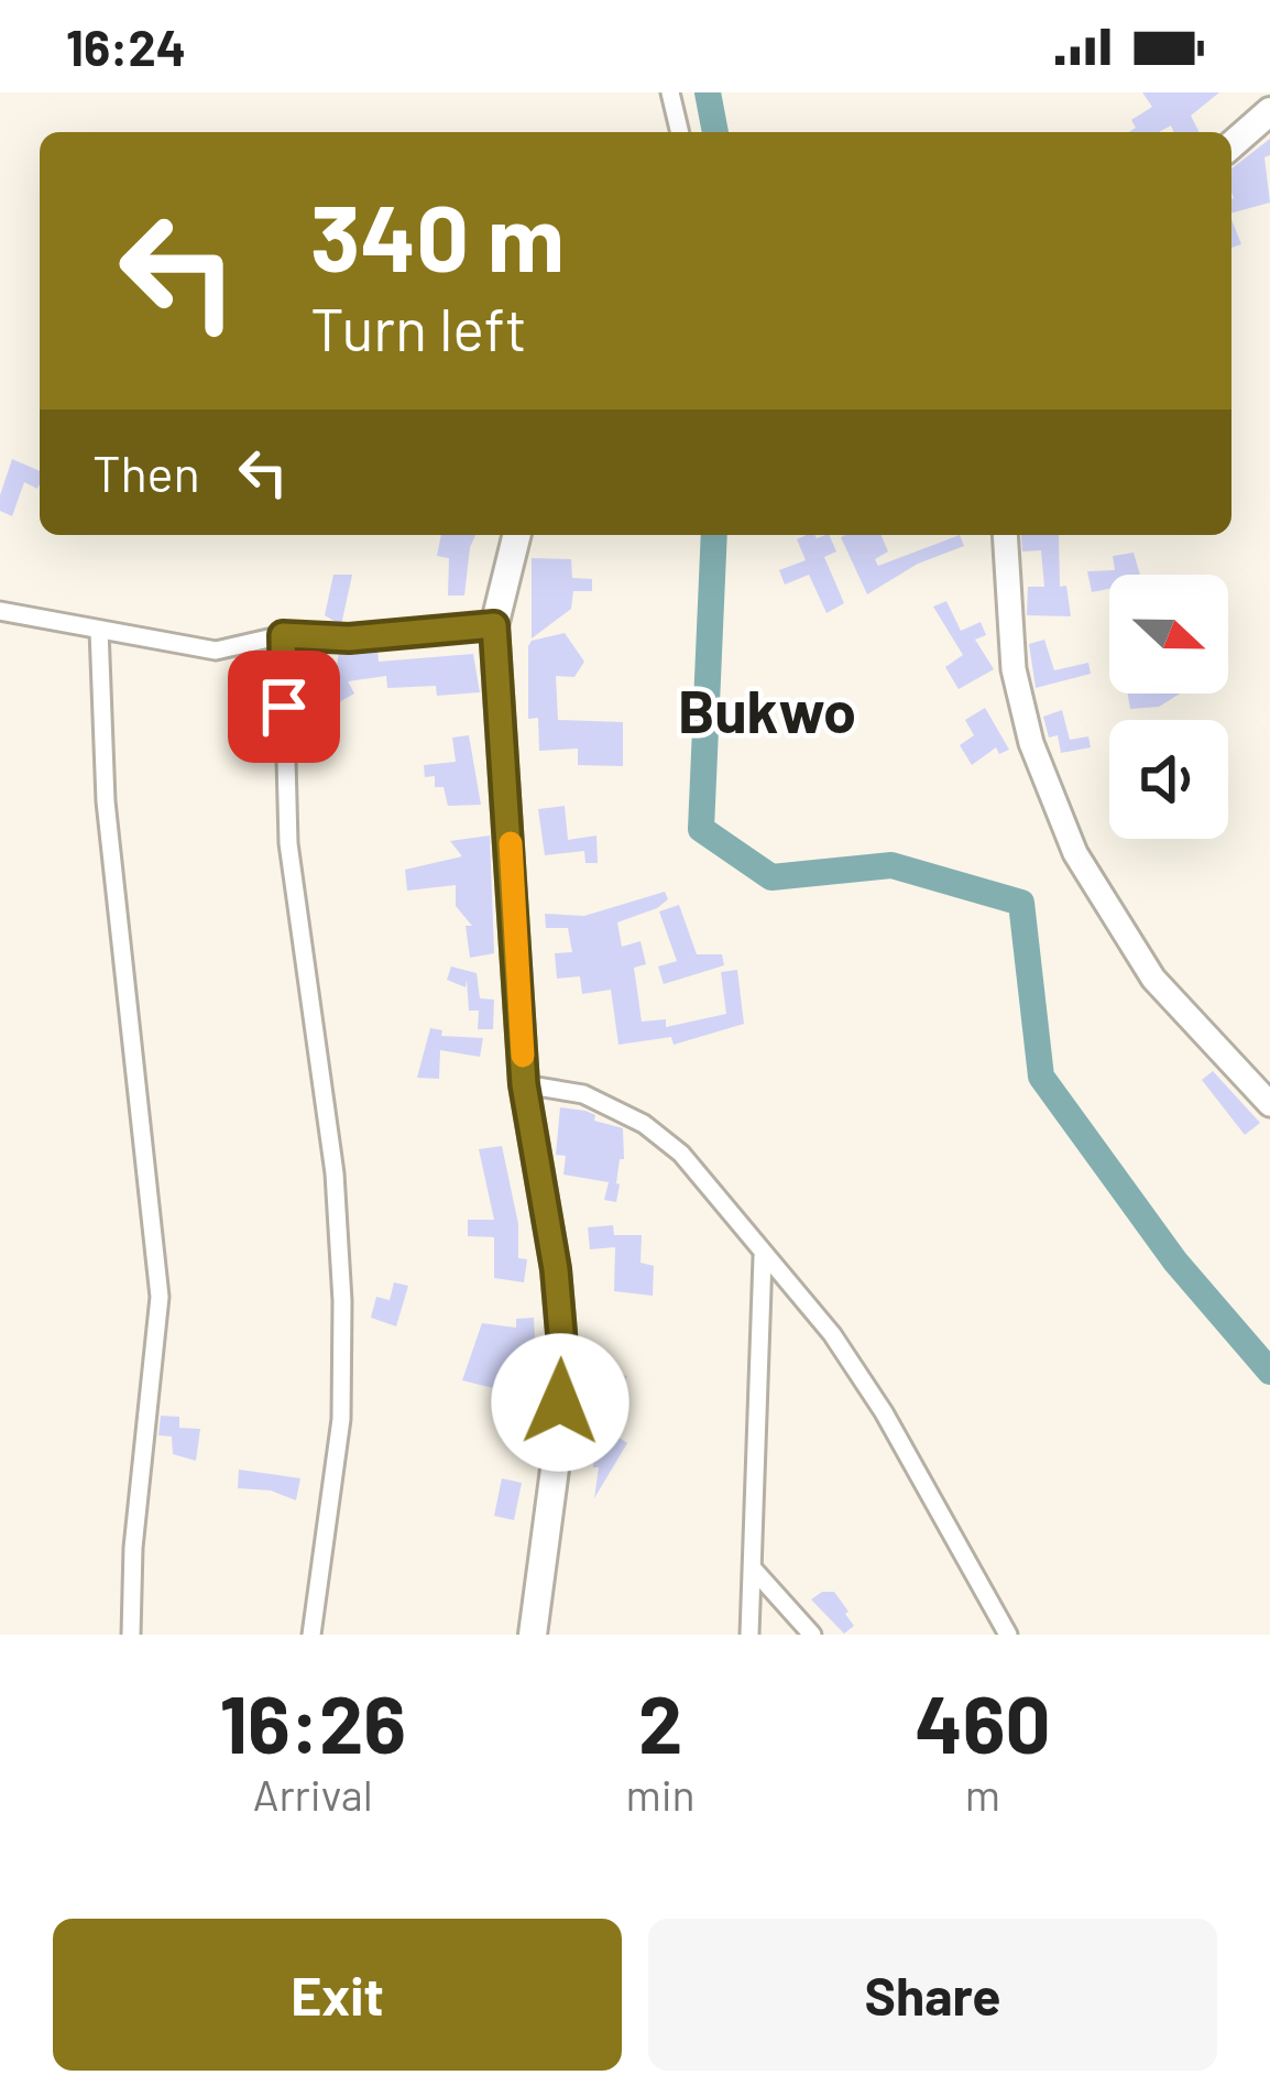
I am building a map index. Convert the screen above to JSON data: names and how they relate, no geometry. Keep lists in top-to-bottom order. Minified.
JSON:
{"districts":["Bukwo"],"north":"right","page":{"status":"16:24","turn":["340 m","Turn left"],"then":"Then","eta":["16:26","Arrival","2","min","460","m"],"buttons":["Exit","Share"]}}
